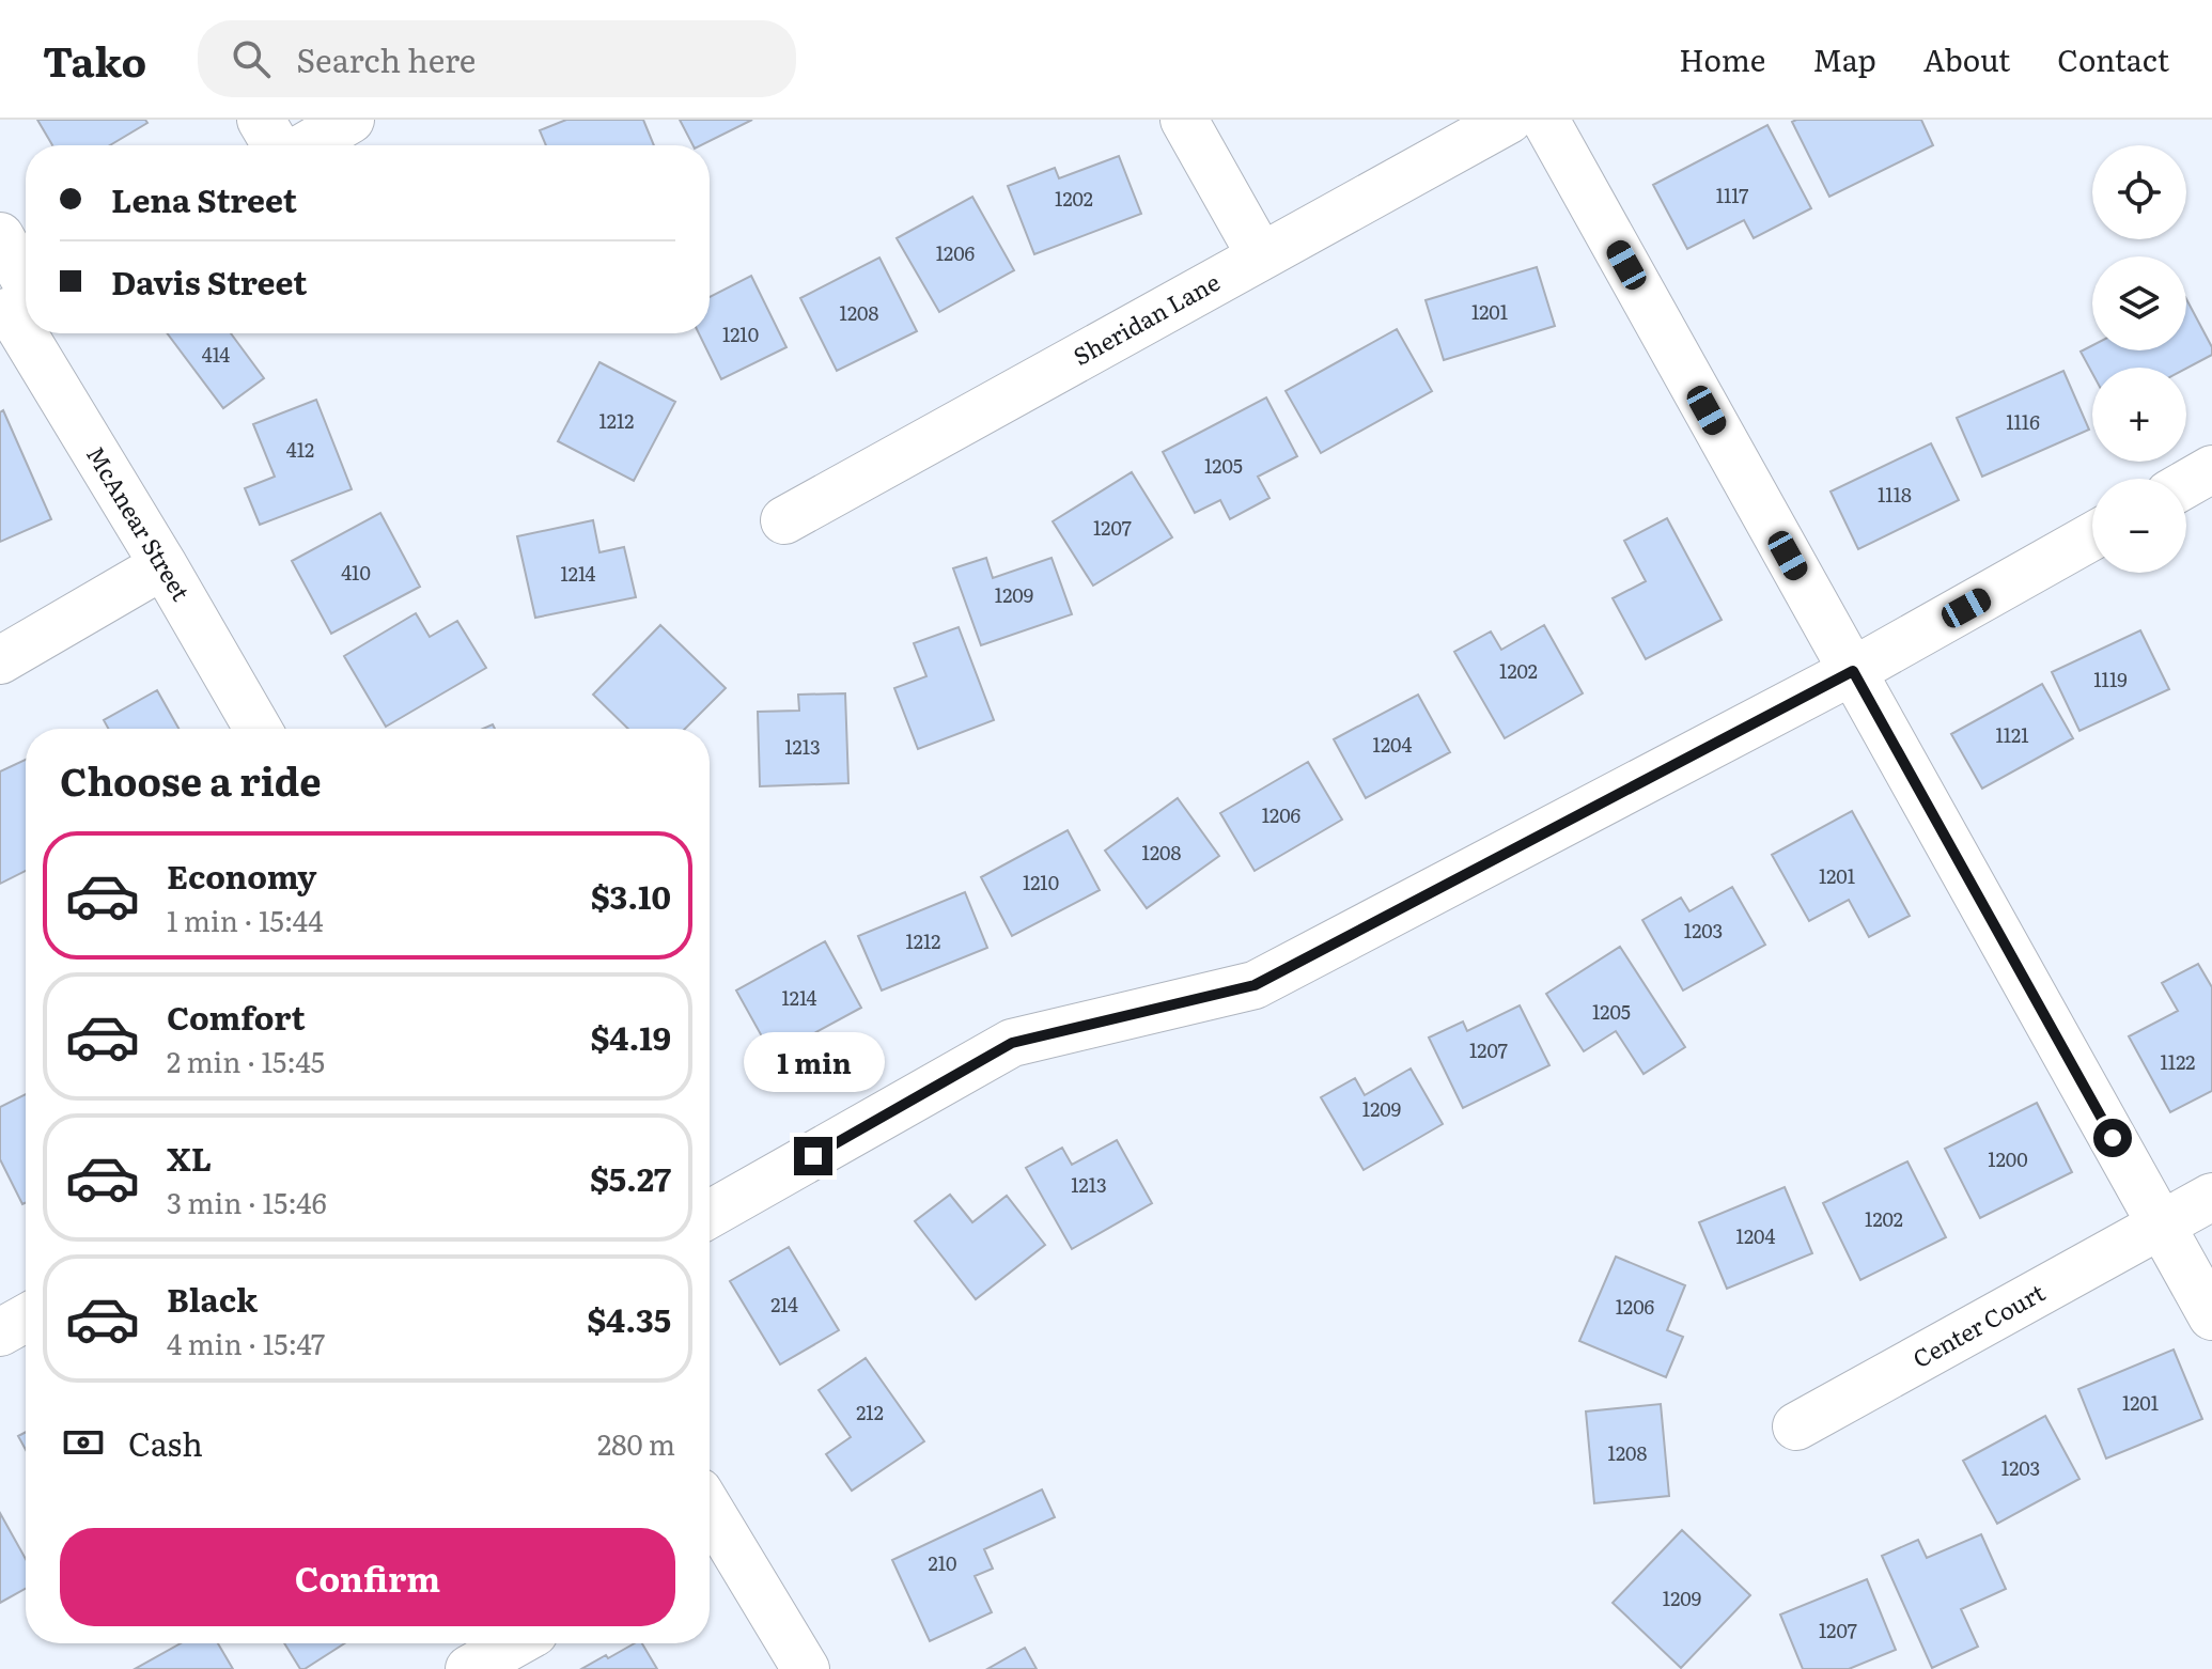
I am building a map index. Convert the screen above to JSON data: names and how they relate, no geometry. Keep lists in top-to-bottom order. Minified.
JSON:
{"streets":{"street":["Sheridan Lane","McAnear Street","Center Court"]},"house_numbers":["1117","1202","1206","1201","1208","1210","414","1212","1116","412","1205","1118","1207","410","1214","1209","1202","1119","1121","1204","1213","1206","1208","1201","1210","1203","1212","1214","1205","1207","1122","1209","1200","1213","1202","1204","214","1206","1201","212","1208","1203","210","1209","1207"],"page":{"header":"Tako","search":"Search here","nav":["Home","Map","About","Contact"],"map_buttons":["+","−"],"banner":["Lena Street","Davis Street"],"heading":"Choose a ride","list":[{"name":"Economy","note":"1 min · 15:44","value":"$3.10"},{"name":"Comfort","note":"2 min · 15:45","value":"$4.19"},{"name":"XL","note":"3 min · 15:46","value":"$5.27"},{"name":"Black","note":"4 min · 15:47","value":"$4.35"}],"bubble":"1 min","pay":["Cash","280 m"],"buttons":"Confirm"}}
